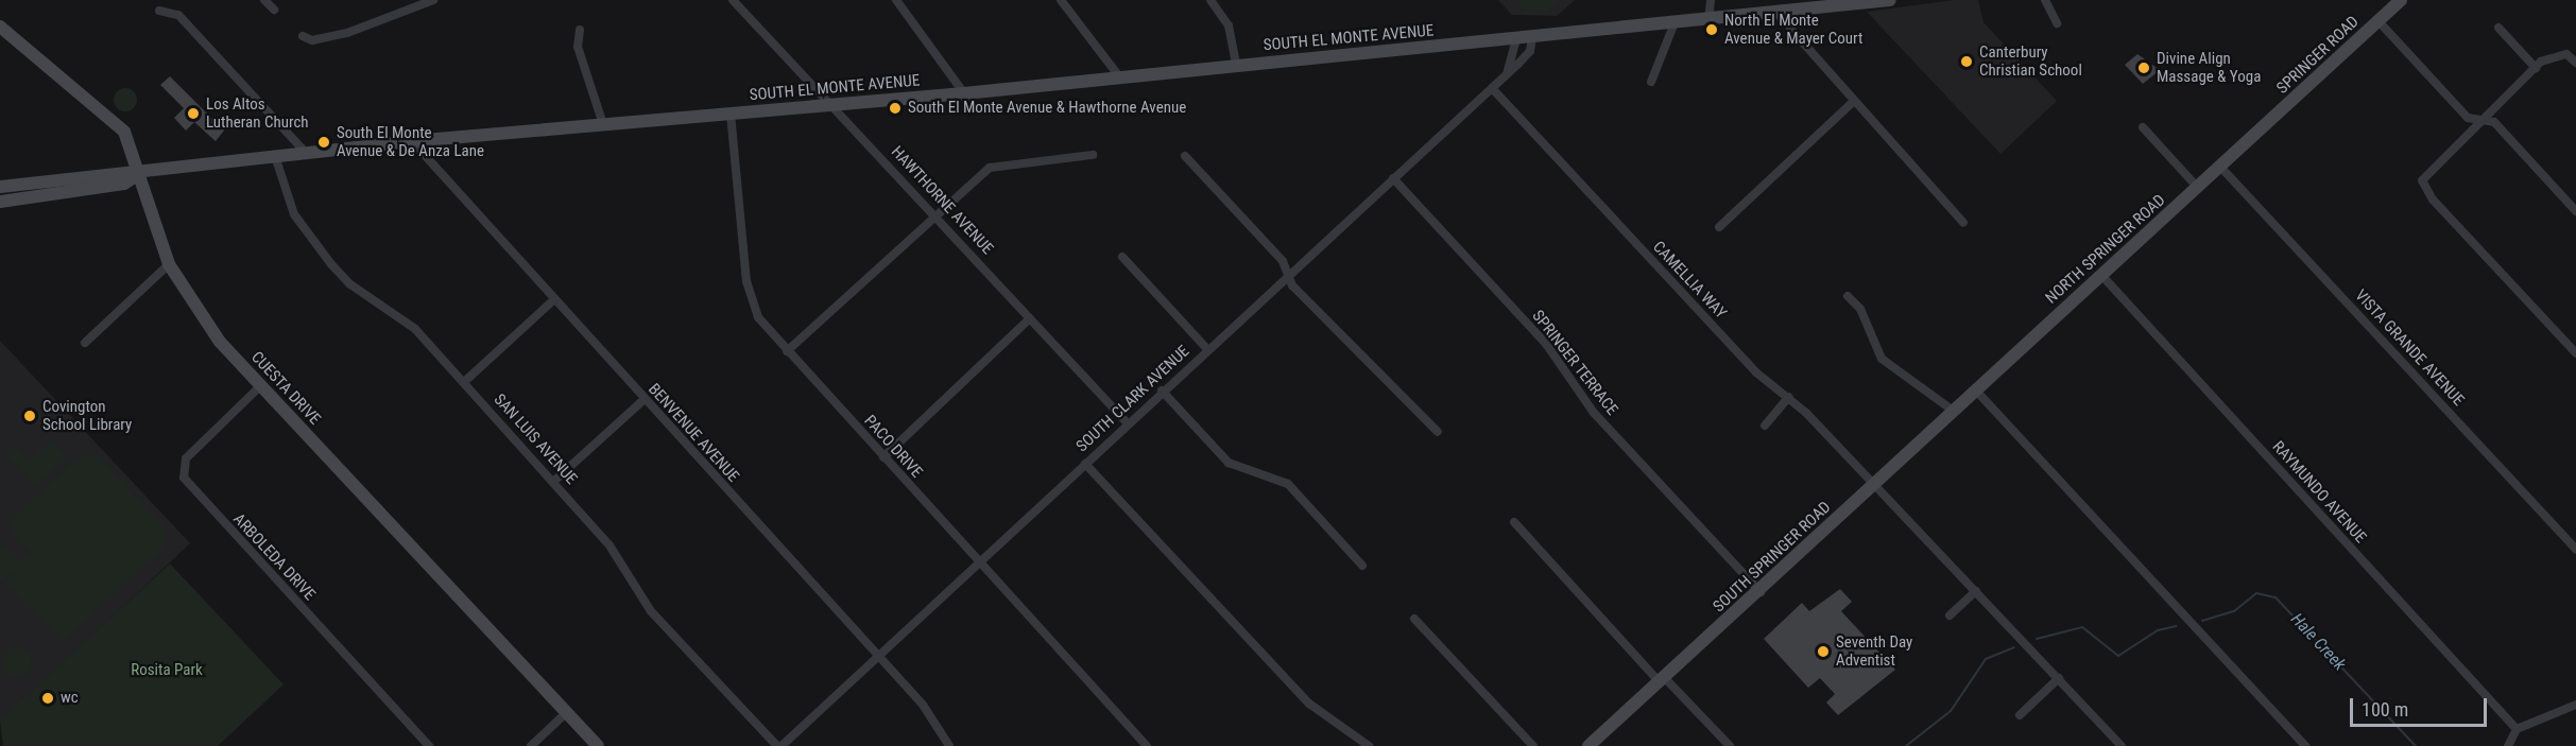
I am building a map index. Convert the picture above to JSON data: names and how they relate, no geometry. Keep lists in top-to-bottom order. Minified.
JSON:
{"streets":{"main road":["SOUTH EL MONTE AVENUE","SPRINGER ROAD","NORTH SPRINGER ROAD","CUESTA DRIVE","SOUTH SPRINGER ROAD"],"street":["HAWTHORNE AVENUE","CAMELLIA WAY","VISTA GRANDE AVENUE","SPRINGER TERRACE","SOUTH CLARK AVENUE","BENVENUE AVENUE","SAN LUIS AVENUE","PACO DRIVE","RAYMUNDO AVENUE","ARBOLEDA DRIVE"]},"crossings":[["SOUTH EL MONTE AVENUE","HAWTHORNE AVENUE"],["SOUTH EL MONTE AVENUE","CUESTA DRIVE"],["SOUTH EL MONTE AVENUE","SOUTH CLARK AVENUE"],["SOUTH EL MONTE AVENUE","BENVENUE AVENUE"],["SOUTH EL MONTE AVENUE","SAN LUIS AVENUE"],["SOUTH EL MONTE AVENUE","PACO DRIVE"],["SPRINGER ROAD","NORTH SPRINGER ROAD"],["HAWTHORNE AVENUE","SOUTH CLARK AVENUE"],["NORTH SPRINGER ROAD","VISTA GRANDE AVENUE"],["NORTH SPRINGER ROAD","RAYMUNDO AVENUE"],["NORTH SPRINGER ROAD","SOUTH SPRINGER ROAD"],["CAMELLIA WAY","SOUTH CLARK AVENUE"],["CAMELLIA WAY","SOUTH SPRINGER ROAD"],["SPRINGER TERRACE","SOUTH CLARK AVENUE"],["SPRINGER TERRACE","SOUTH SPRINGER ROAD"],["CUESTA DRIVE","ARBOLEDA DRIVE"],["SOUTH CLARK AVENUE","BENVENUE AVENUE"],["SOUTH CLARK AVENUE","SAN LUIS AVENUE"],["SOUTH CLARK AVENUE","PACO DRIVE"]],"water":["Hale Creek"],"parks":["Rosita Park"],"places":["North El Monte Avenue & Mayer Court","Canterbury Christian School","Divine Align Massage & Yoga","South El Monte Avenue & Hawthorne Avenue","Los Altos Lutheran Church","South El Monte Avenue & De Anza Lane","Covington School Library","Seventh Day Adventist","wc"],"scale_bar":"100 m"}
